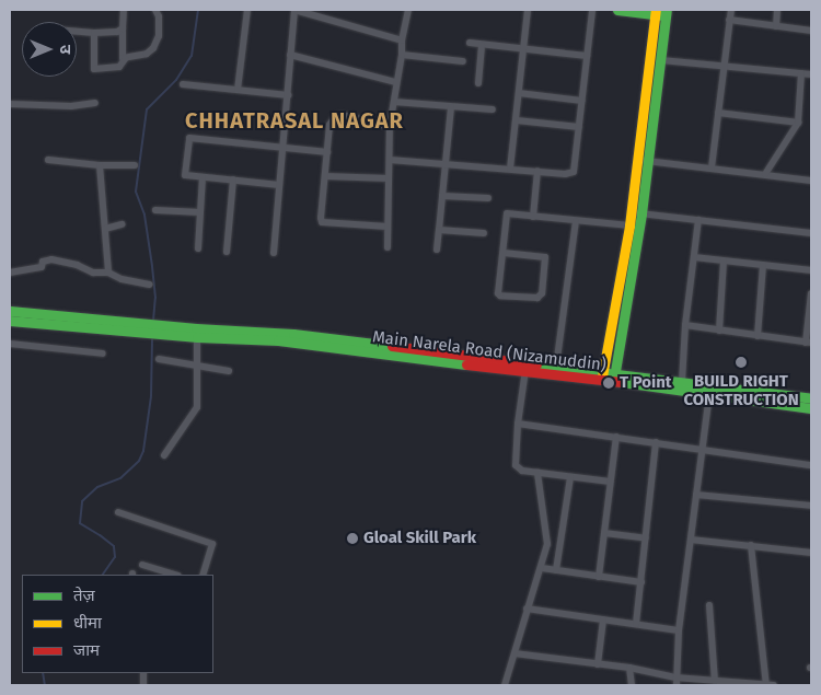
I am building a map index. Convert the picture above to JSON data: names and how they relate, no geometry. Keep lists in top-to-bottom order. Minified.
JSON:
{"streets":{"street":["Main Narela Road (Nizamuddin)"]},"districts":["CHHATRASAL NAGAR"],"places":["BUILD RIGHT CONSTRUCTION","T Point","Gloal Skill Park"],"legend":["तेज़","धीमा","जाम"],"north":"right"}
